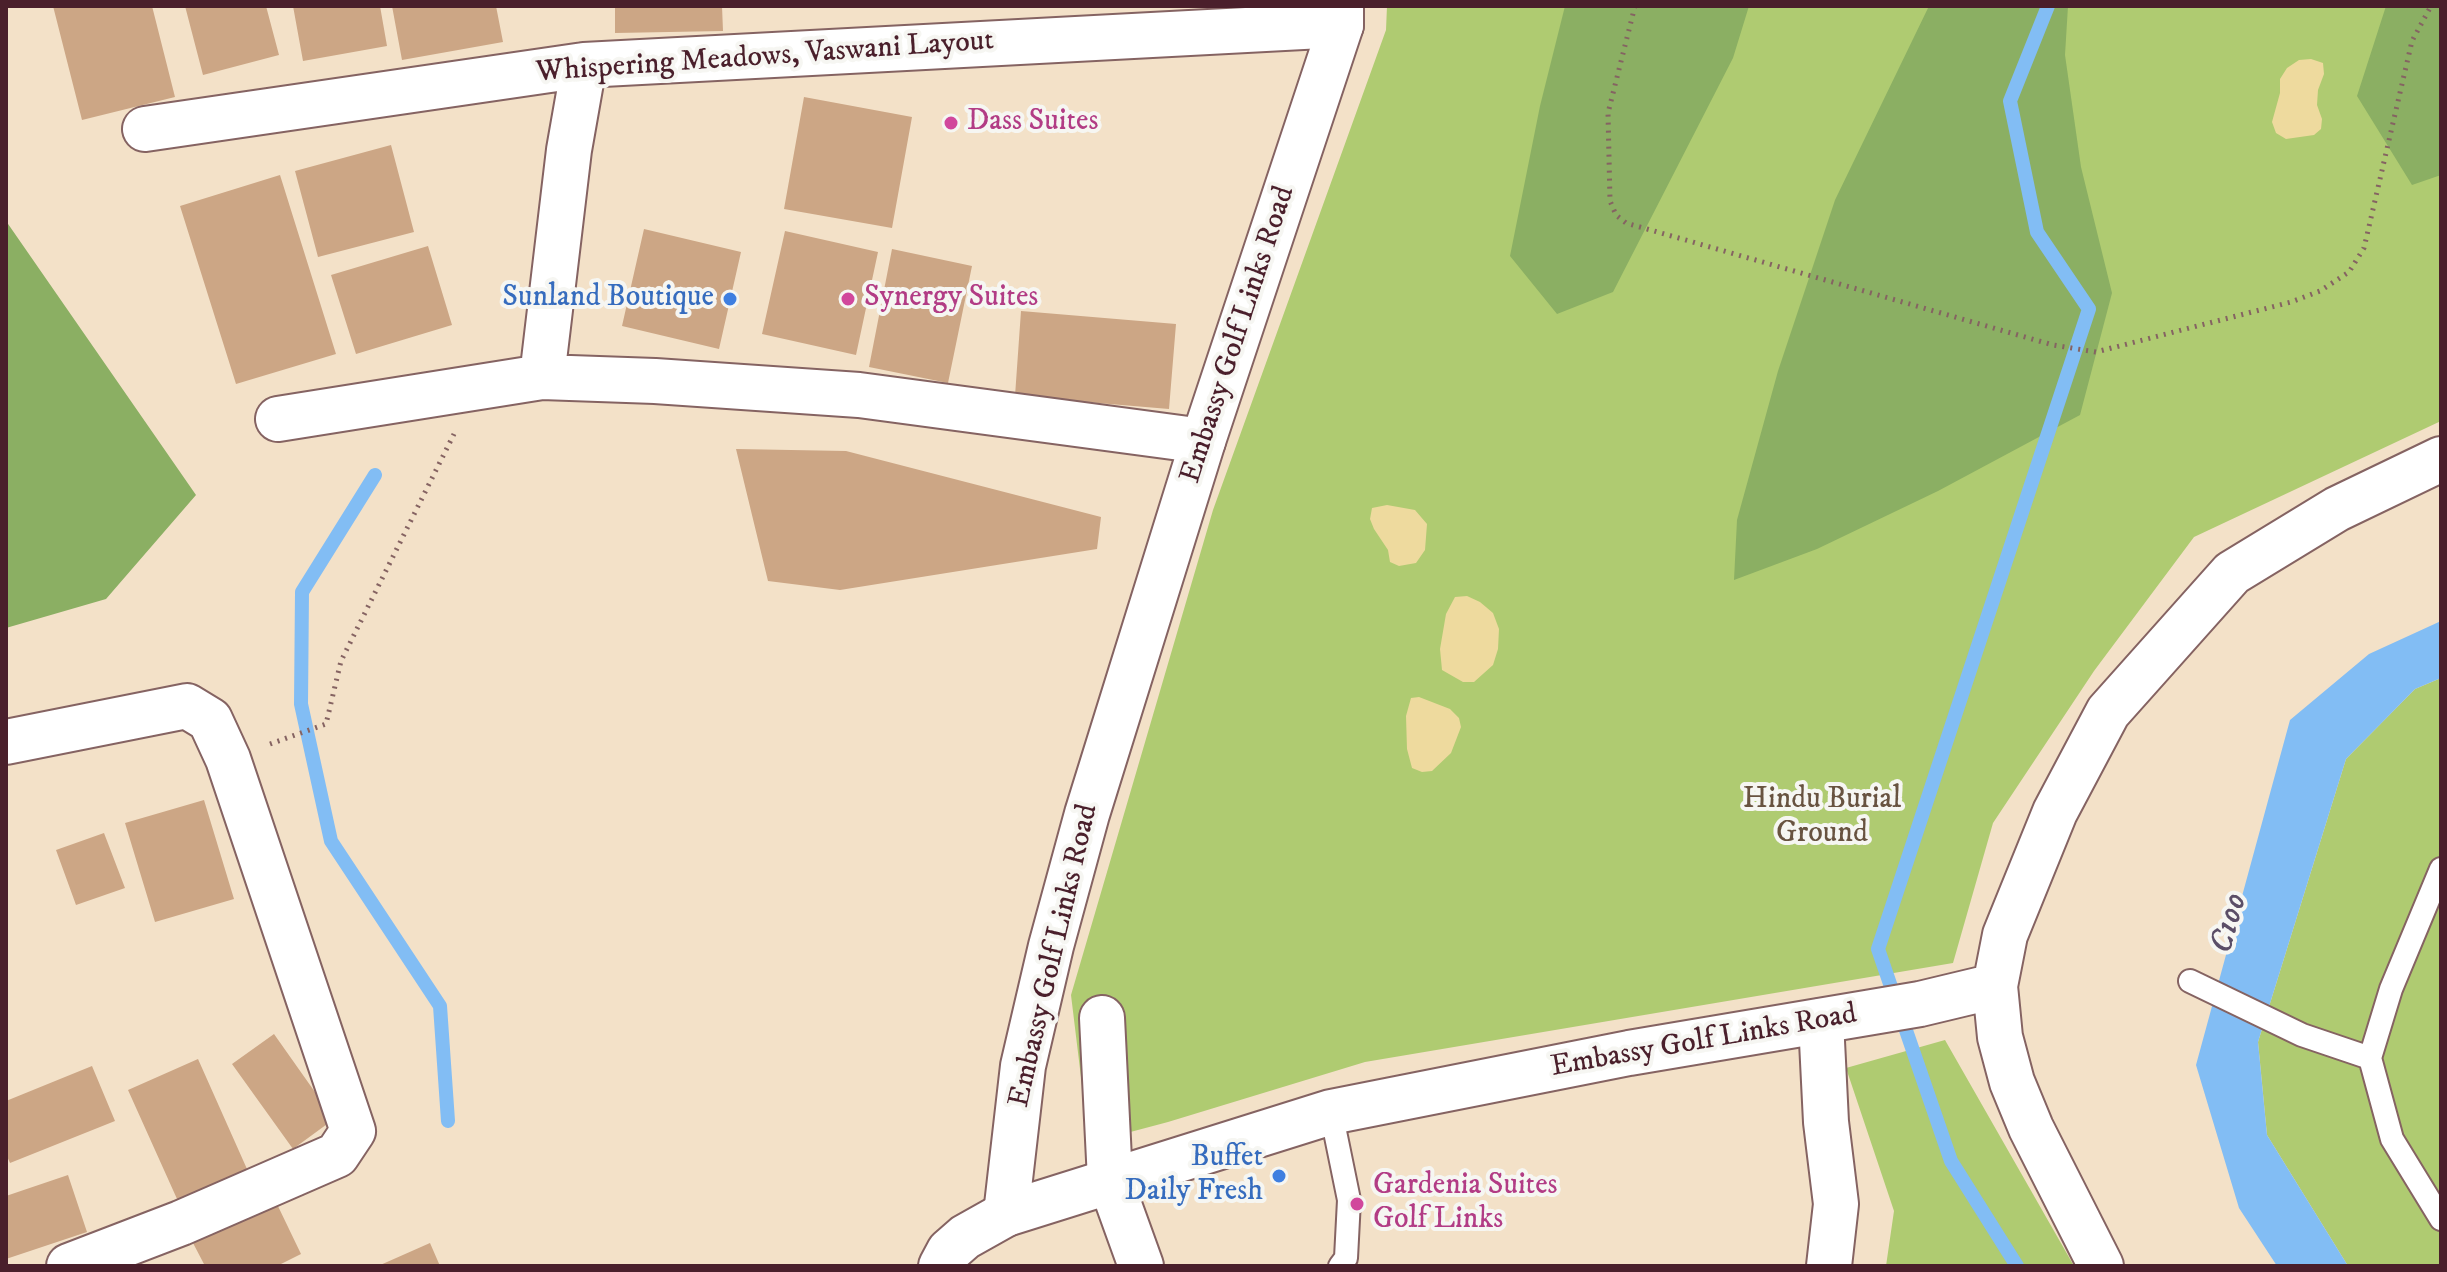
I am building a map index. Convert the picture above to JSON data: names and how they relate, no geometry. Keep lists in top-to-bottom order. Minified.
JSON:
{"streets":{"street":["Whispering Meadows, Vaswani Layout","Embassy Golf Links Road"]},"crossings":[["Whispering Meadows, Vaswani Layout","Embassy Golf Links Road"]],"water":["C100"],"parks":["Hindu Burial Ground"],"places":["Dass Suites","Sunland Boutique","Synergy Suites","Buffet Daily Fresh","Gardenia Suites Golf Links"]}
